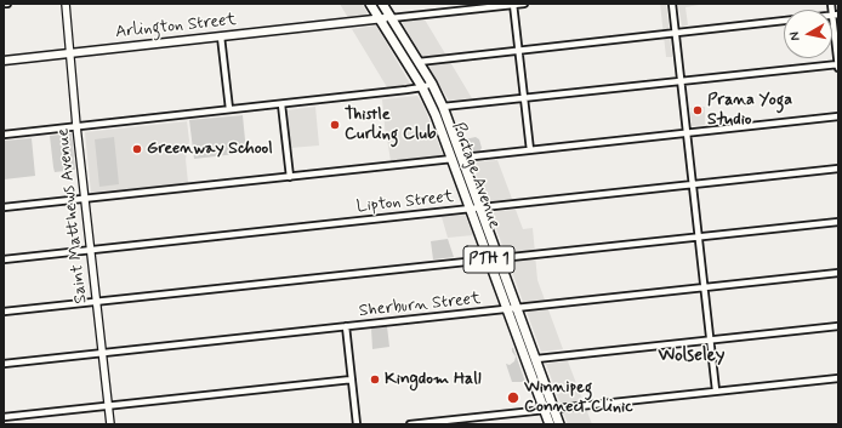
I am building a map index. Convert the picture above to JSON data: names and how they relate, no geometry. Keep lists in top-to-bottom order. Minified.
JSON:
{"streets":{"highway":["Portage Avenue","PTH 1"],"main road":["Arlington Street"],"street":["Lipton Street","Saint Matthews Avenue","Sherburn Street"]},"crossings":[["Arlington Street","Portage Avenue"],["Arlington Street","Saint Matthews Avenue"],["Portage Avenue","Lipton Street"],["Portage Avenue","Sherburn Street"],["Lipton Street","Saint Matthews Avenue"],["Saint Matthews Avenue","Sherburn Street"]],"districts":["Wolseley"],"places":["Prana Yoga Studio","Thistle Curling Club","Greenway School","Kingdom Hall","Winnipeg Connect Clinic"],"north":"left"}
